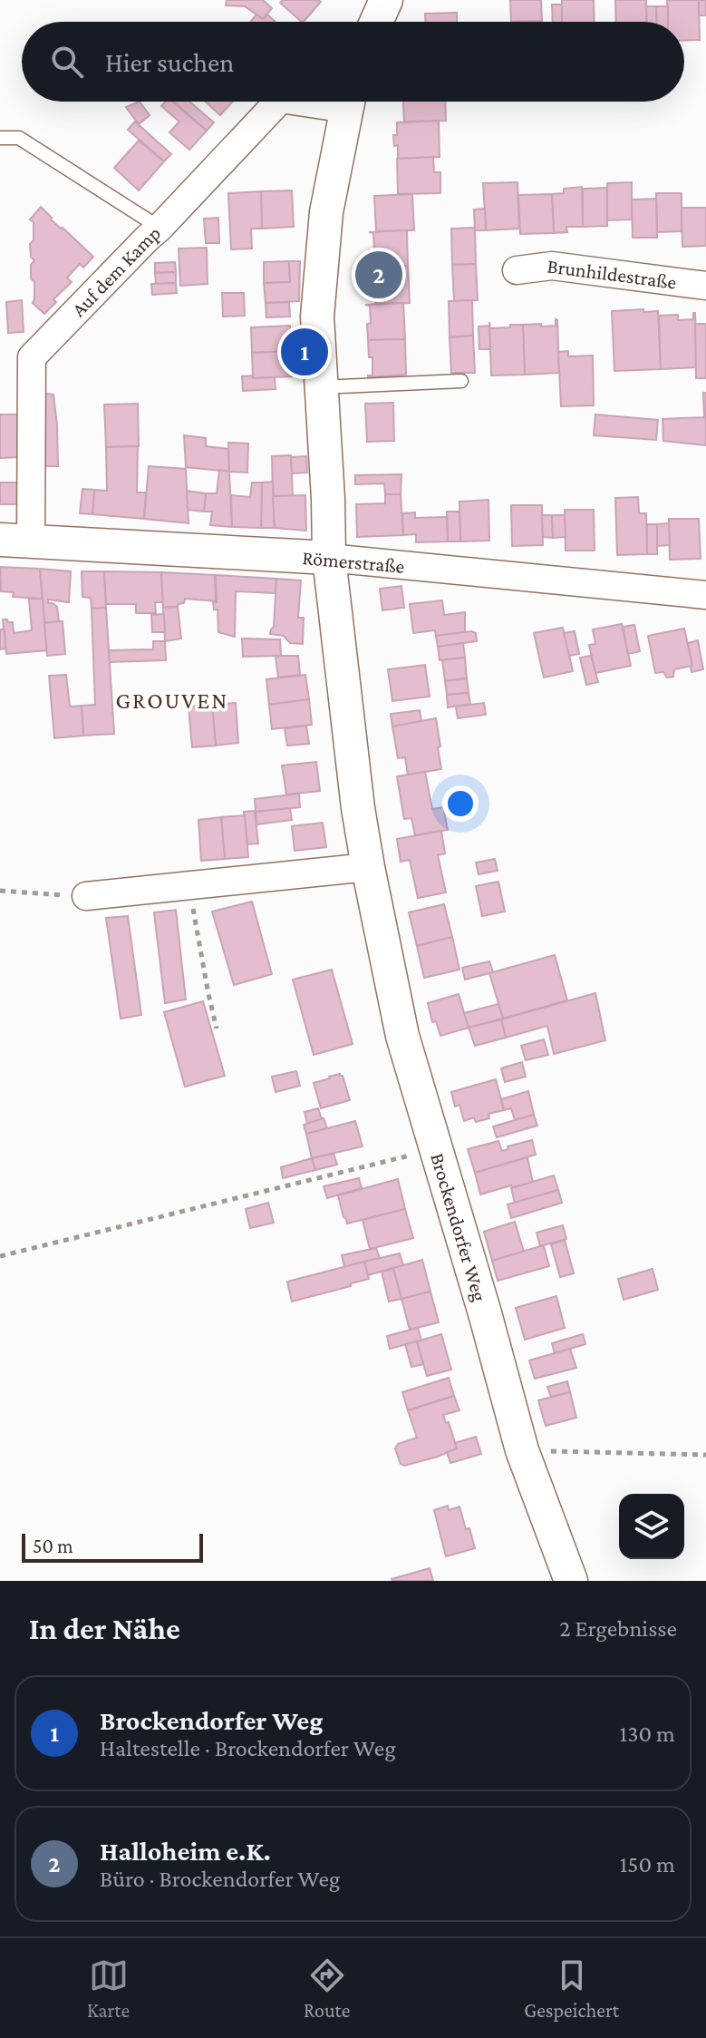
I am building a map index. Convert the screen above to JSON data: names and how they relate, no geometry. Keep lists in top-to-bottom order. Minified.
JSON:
{"streets":{"street":["Auf dem Kamp","Brunhildestraße","Römerstraße","Brockendorfer Weg"]},"crossings":[["Auf dem Kamp","Römerstraße"],["Römerstraße","Brockendorfer Weg"]],"districts":["GROUVEN"],"scale_bar":"50 m","page":{"search":"Hier suchen","pins":["2","1"],"scale":"50 m","heading":["In der Nähe","2 Ergebnisse"],"list":[{"mark":"1","name":"Brockendorfer Weg","note":"Haltestelle · Brockendorfer Weg","value":"130 m"},{"mark":"2","name":"Halloheim e.K.","note":"Büro · Brockendorfer Weg","value":"150 m"}],"nav":["Karte","Route","Gespeichert"]}}
